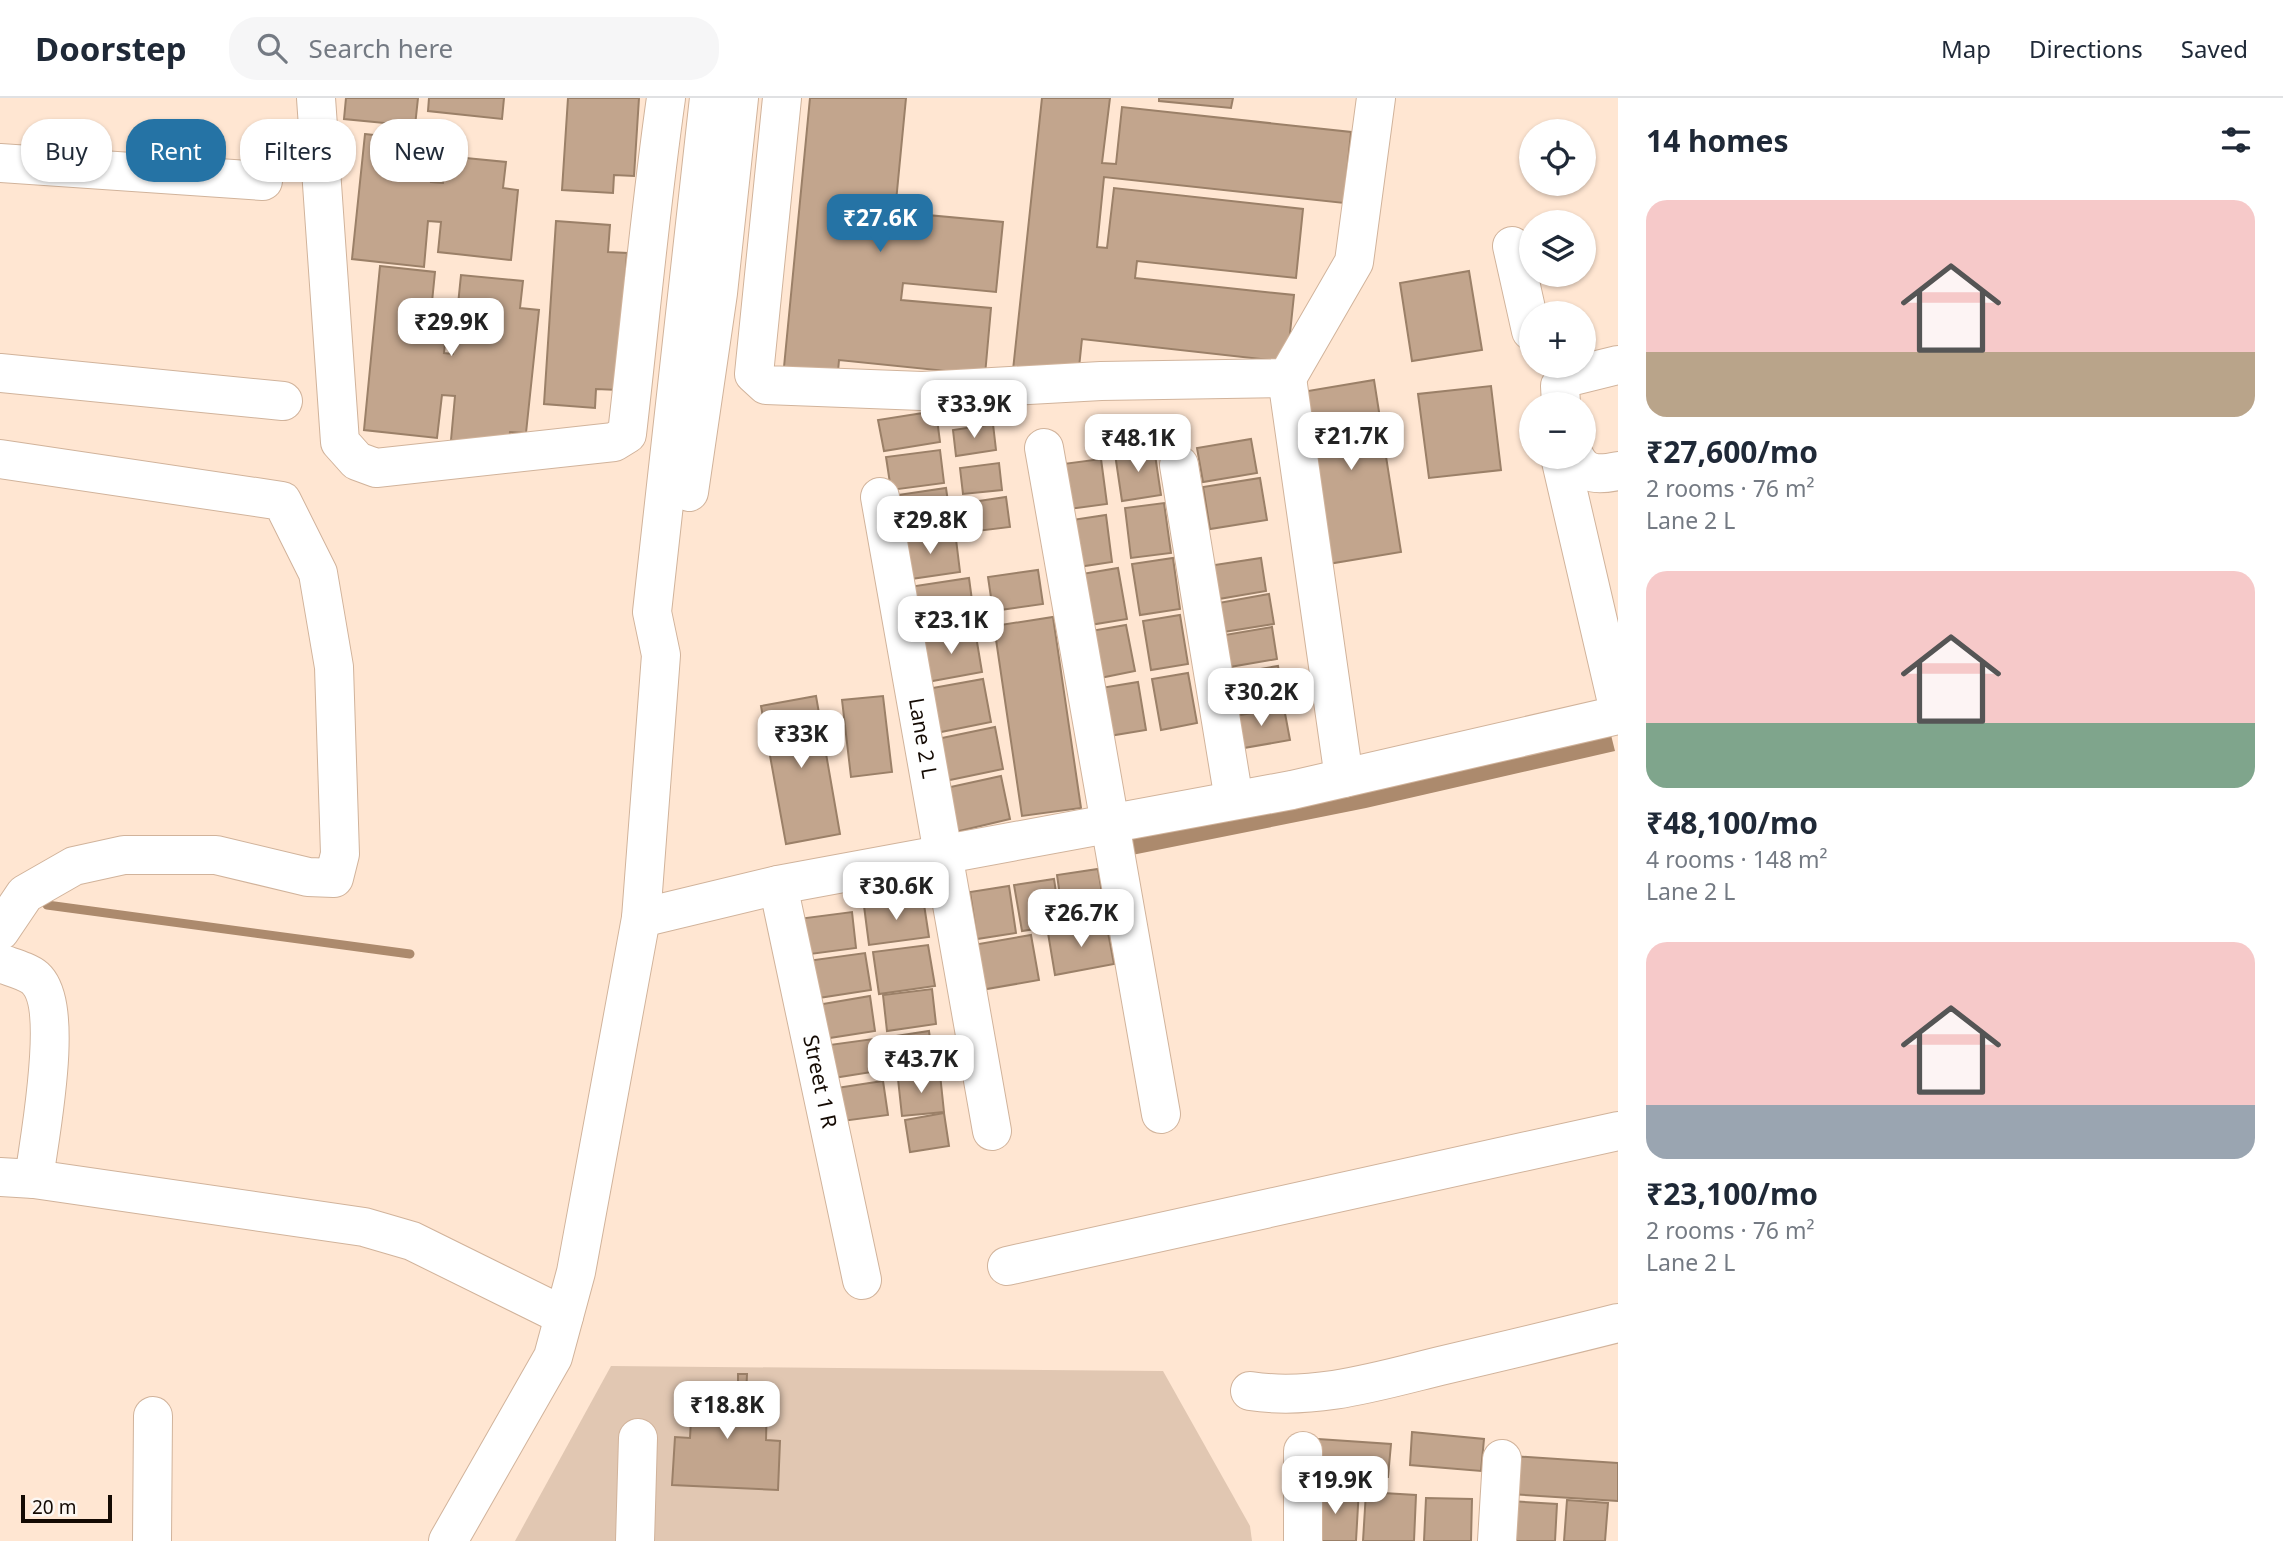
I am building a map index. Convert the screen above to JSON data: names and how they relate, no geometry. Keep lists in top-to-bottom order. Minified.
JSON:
{"streets":{"street":["Lane 2 L","Street 1 R"]},"scale_bar":"20 m","page":{"header":"Doorstep","search":"Search here","nav":["Map","Directions","Saved"],"heading":"14 homes","map_buttons":["+","−"],"chip":["Buy","Rent","Filters","New"],"list":[{"name":"₹27,600/mo","note":"2 rooms · 76 m² · Lane 2 L"},{"name":"₹48,100/mo","note":"4 rooms · 148 m² · Lane 2 L"},{"name":"₹23,100/mo","note":"2 rooms · 76 m² · Lane 2 L"}],"price":["₹27.6K","₹29.9K","₹33.9K","₹21.7K","₹48.1K","₹29.8K","₹23.1K","₹30.2K","₹33K","₹30.6K","₹26.7K","₹43.7K","₹18.8K","₹19.9K"],"scale":"20 m"}}
